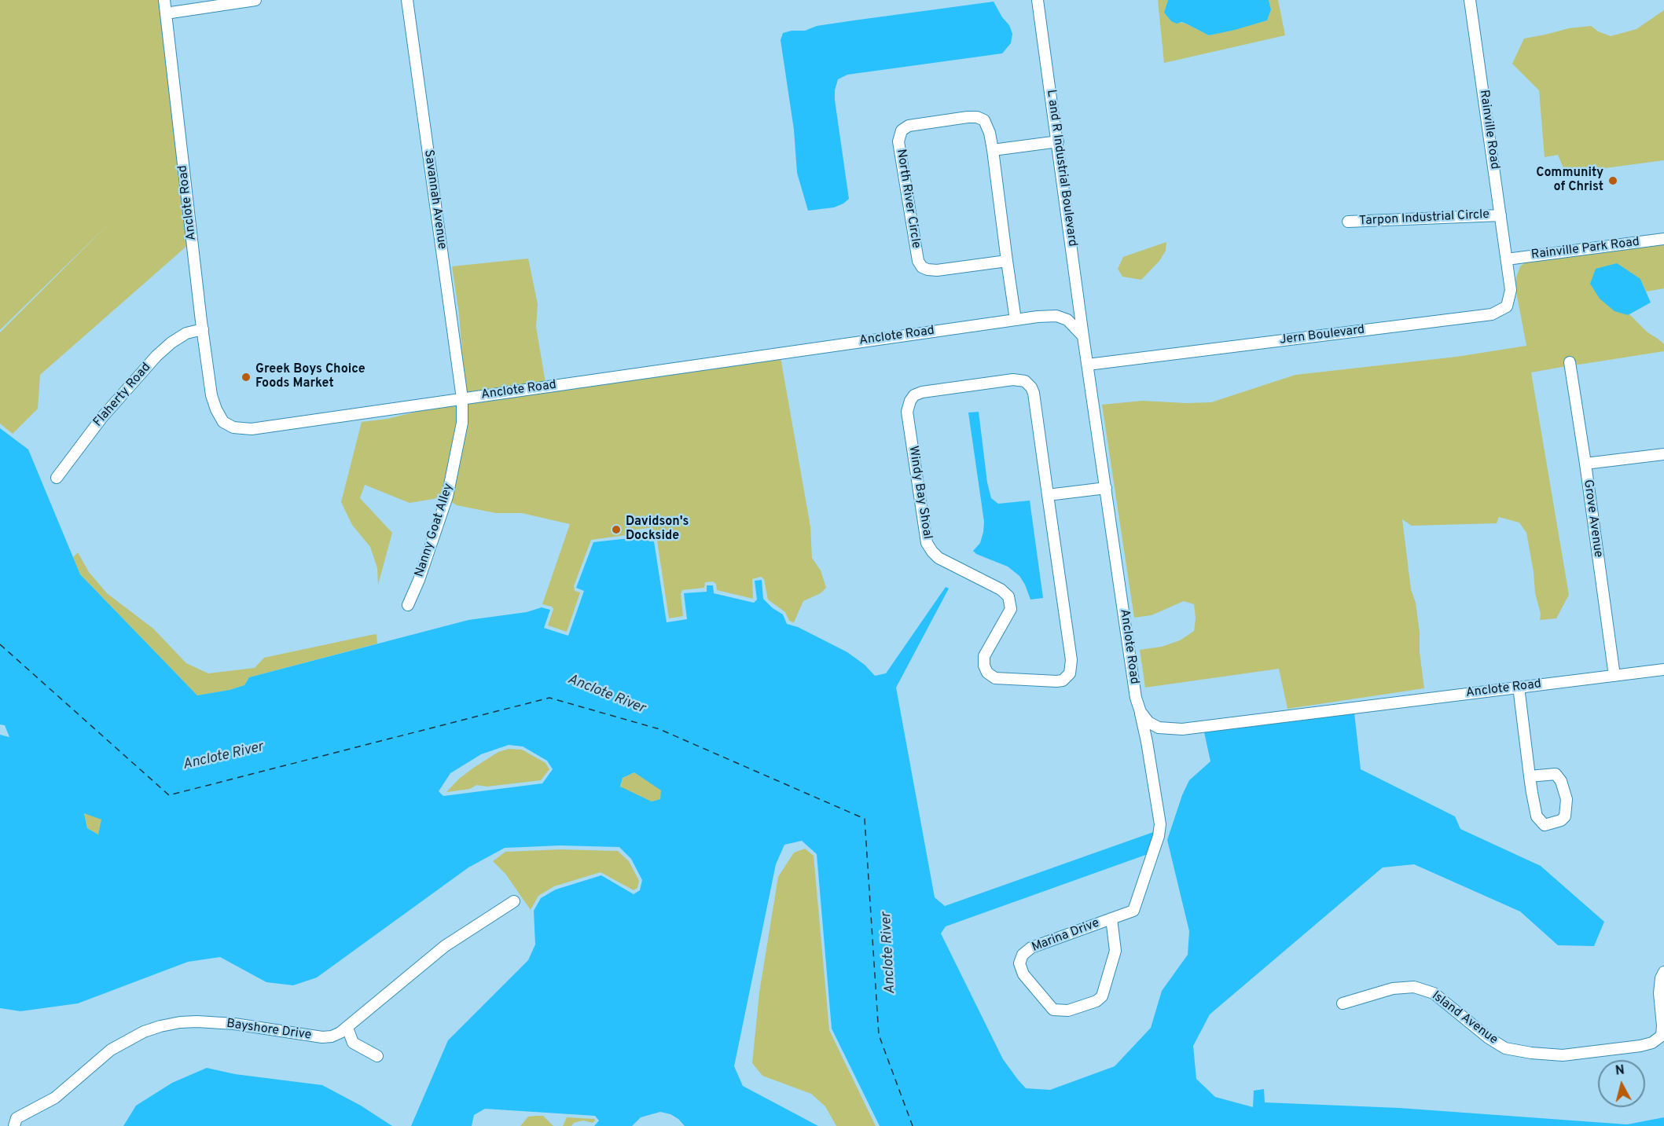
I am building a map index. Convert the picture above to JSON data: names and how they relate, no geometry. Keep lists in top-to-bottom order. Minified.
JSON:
{"streets":{"street":["Rainville Road","L and R Industrial Boulevard","North River Circle","Savannah Avenue","Anclote Road","Tarpon Industrial Circle","Rainville Park Road","Jern Boulevard","Flaherty Road","Windy Bay Shoal","Grove Avenue","Nanny Goat Alley","Marina Drive","Island Avenue","Bayshore Drive"]},"crossings":[["Rainville Road","Tarpon Industrial Circle"],["Rainville Road","Rainville Park Road"],["Rainville Road","Jern Boulevard"],["L and R Industrial Boulevard","Anclote Road"],["North River Circle","Anclote Road"],["Savannah Avenue","Anclote Road"],["Savannah Avenue","Nanny Goat Alley"],["Anclote Road","Jern Boulevard"],["Anclote Road","Flaherty Road"],["Anclote Road","Grove Avenue"],["Anclote Road","Nanny Goat Alley"],["Anclote Road","Marina Drive"],["Rainville Park Road","Jern Boulevard"]],"water":["Anclote River"],"places":["Community of Christ","Greek Boys Choice Foods Market","Davidson's Dockside"],"north":"top"}
